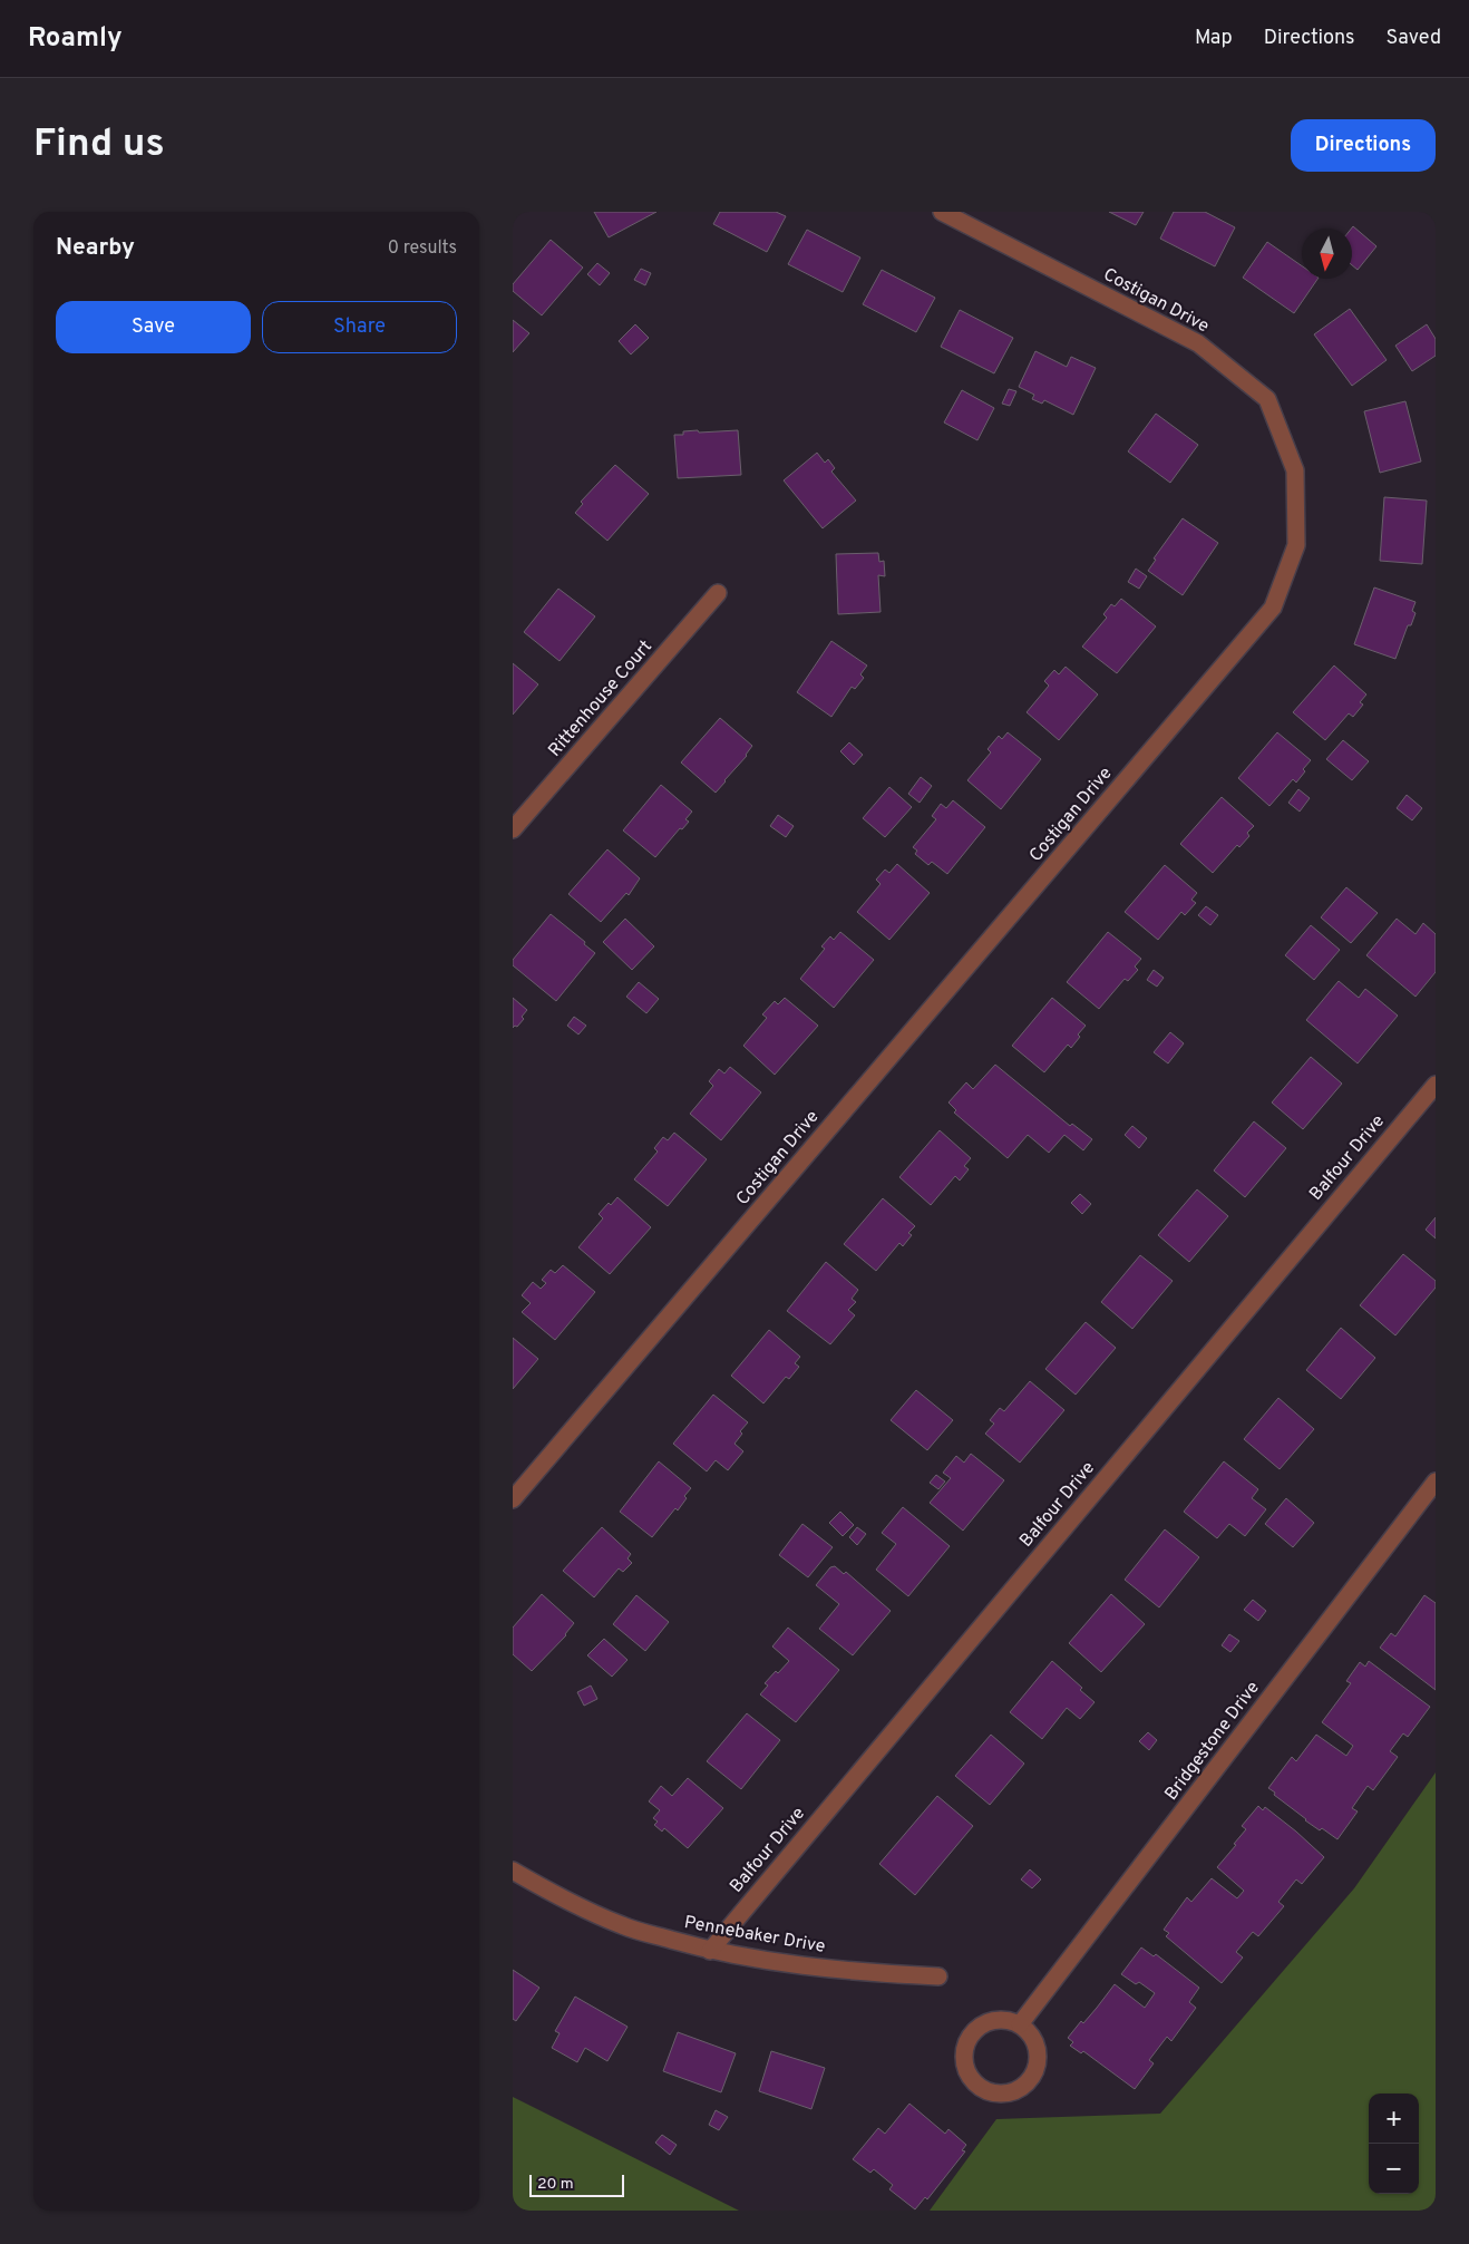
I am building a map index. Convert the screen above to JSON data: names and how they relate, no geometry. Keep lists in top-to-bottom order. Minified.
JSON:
{"streets":{"street":["Costigan Drive","Rittenhouse Court","Balfour Drive","Bridgestone Drive","Pennebaker Drive"]},"crossings":[["Balfour Drive","Pennebaker Drive"]],"scale_bar":"20 m","north":"bottom","page":{"header":"Roamly","nav":["Map","Directions","Saved"],"buttons":["Directions",["Save","Share"]],"title":"Find us","heading":["Nearby","0 results"],"map_buttons":["+","−"],"scale":"20 m"}}
